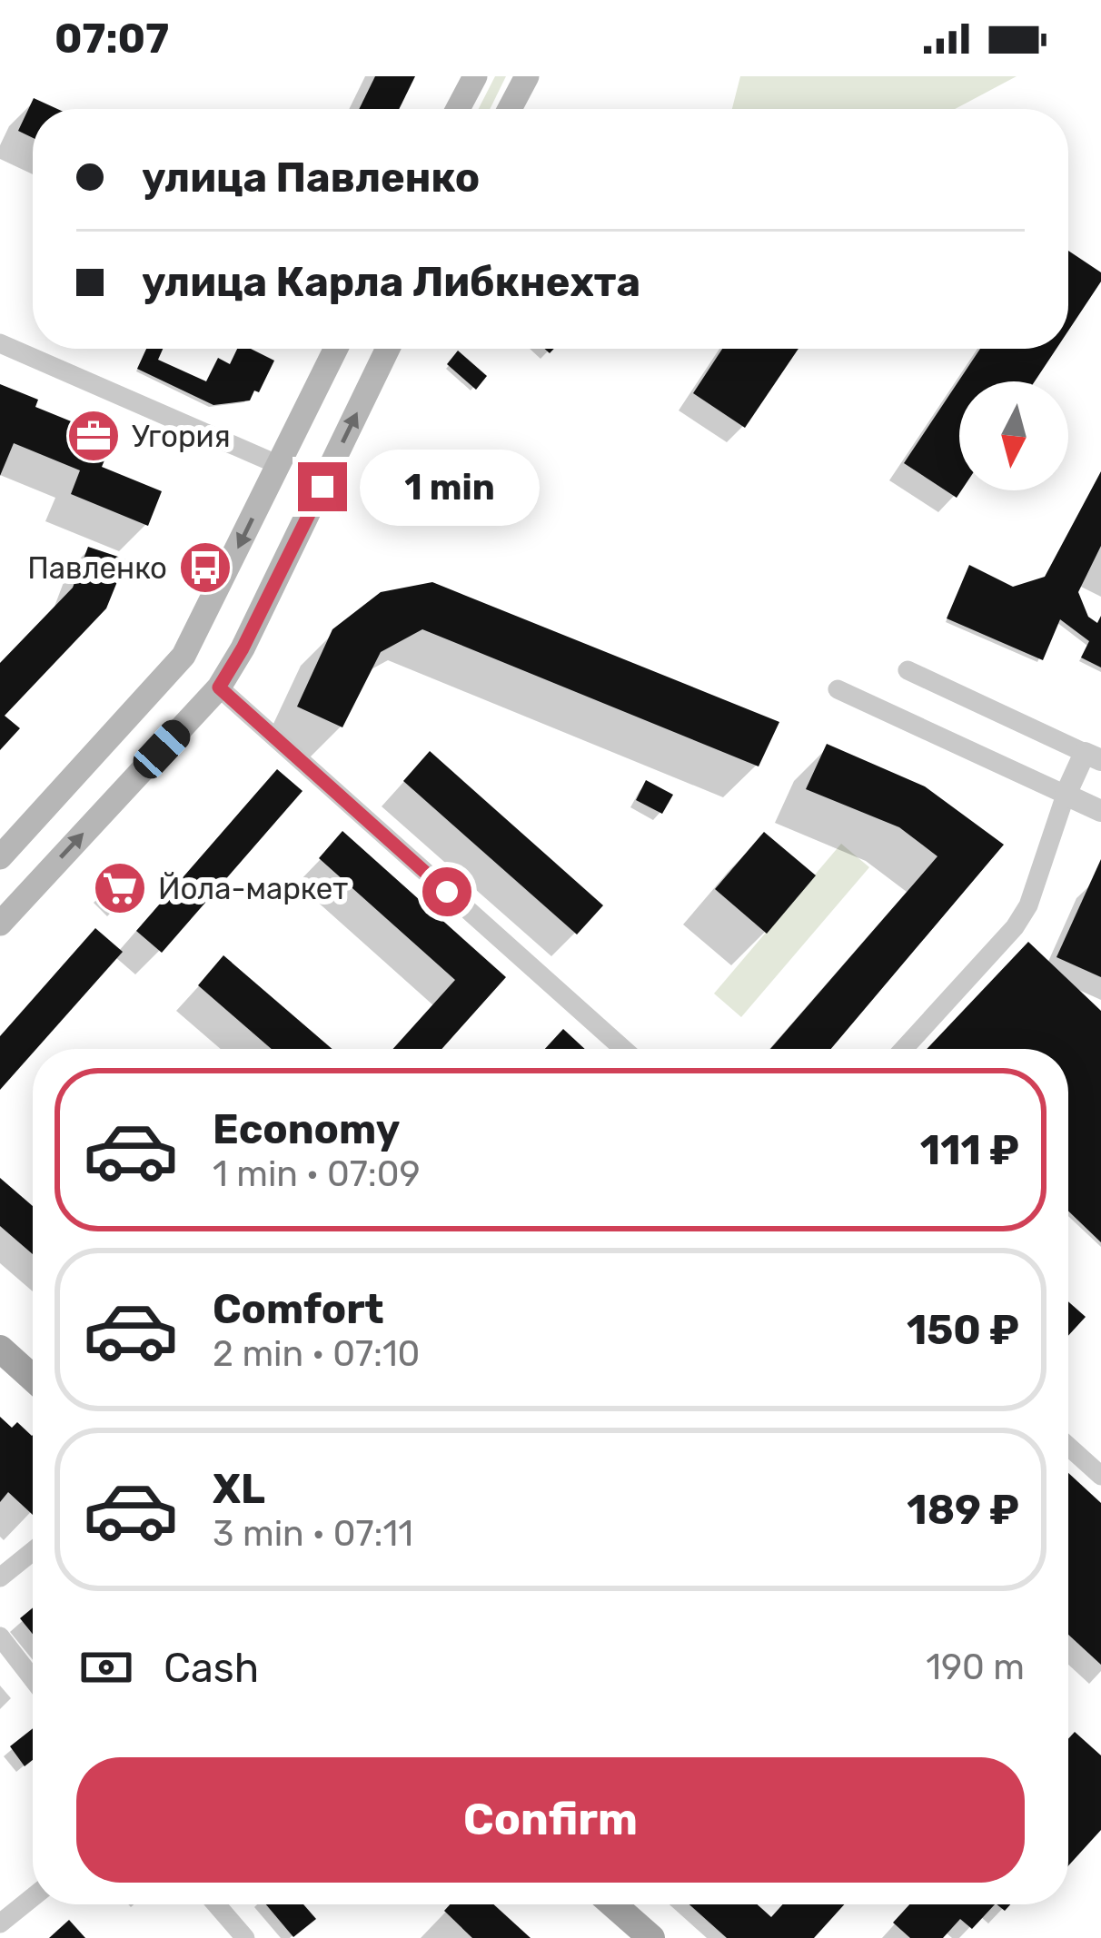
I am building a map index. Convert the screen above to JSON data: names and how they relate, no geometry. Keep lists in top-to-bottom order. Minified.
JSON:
{"places":{"office":["Угория"],"bus stop":["Павленко"],"supermarket":["Йола-маркет"]},"north":"bottom","page":{"status":"07:07","banner":["улица Павленко","улица Карла Либкнехта"],"bubble":"1 min","list":[{"name":"Economy","note":"1 min · 07:09","value":"111 ₽"},{"name":"Comfort","note":"2 min · 07:10","value":"150 ₽"},{"name":"XL","note":"3 min · 07:11","value":"189 ₽"}],"pay":["Cash","190 m"],"buttons":"Confirm"}}
